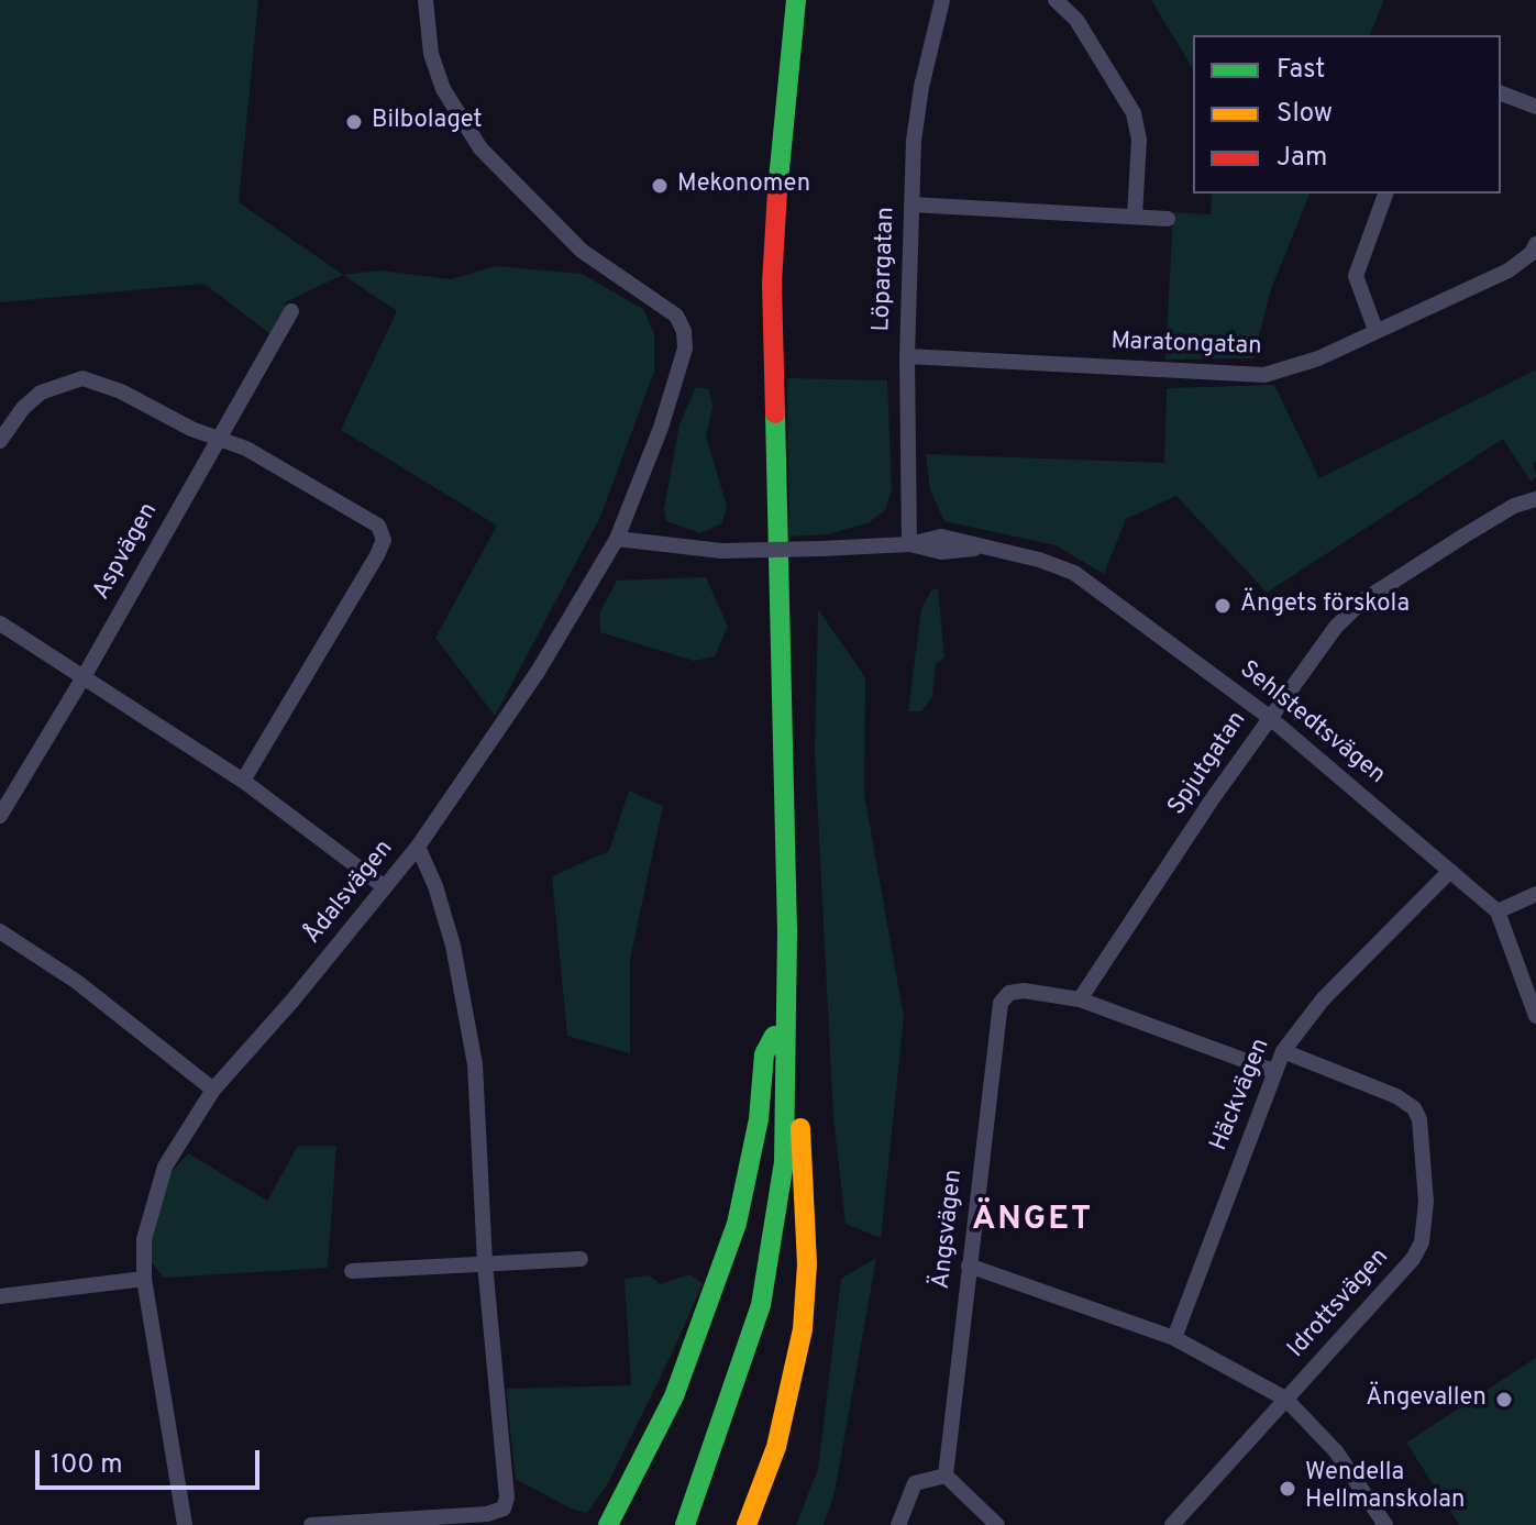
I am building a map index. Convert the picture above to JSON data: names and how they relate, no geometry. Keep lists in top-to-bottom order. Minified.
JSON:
{"streets":{"street":["Löpargatan","Maratongatan","Aspvägen","Sehlstedtsvägen","Spjutgatan","Ådalsvägen","Häckvägen","Ängsvägen","Idrottsvägen"]},"crossings":[["Löpargatan","Maratongatan"],["Löpargatan","Sehlstedtsvägen"],["Sehlstedtsvägen","Spjutgatan"],["Sehlstedtsvägen","Ådalsvägen"],["Sehlstedtsvägen","Häckvägen"],["Spjutgatan","Ängsvägen"],["Häckvägen","Idrottsvägen"]],"districts":["ÄNGET"],"places":["Bilbolaget","Mekonomen","Ängets förskola","Ängevallen","Wendella Hellmanskolan"],"legend":["Fast","Slow","Jam"],"scale_bar":"100 m"}
